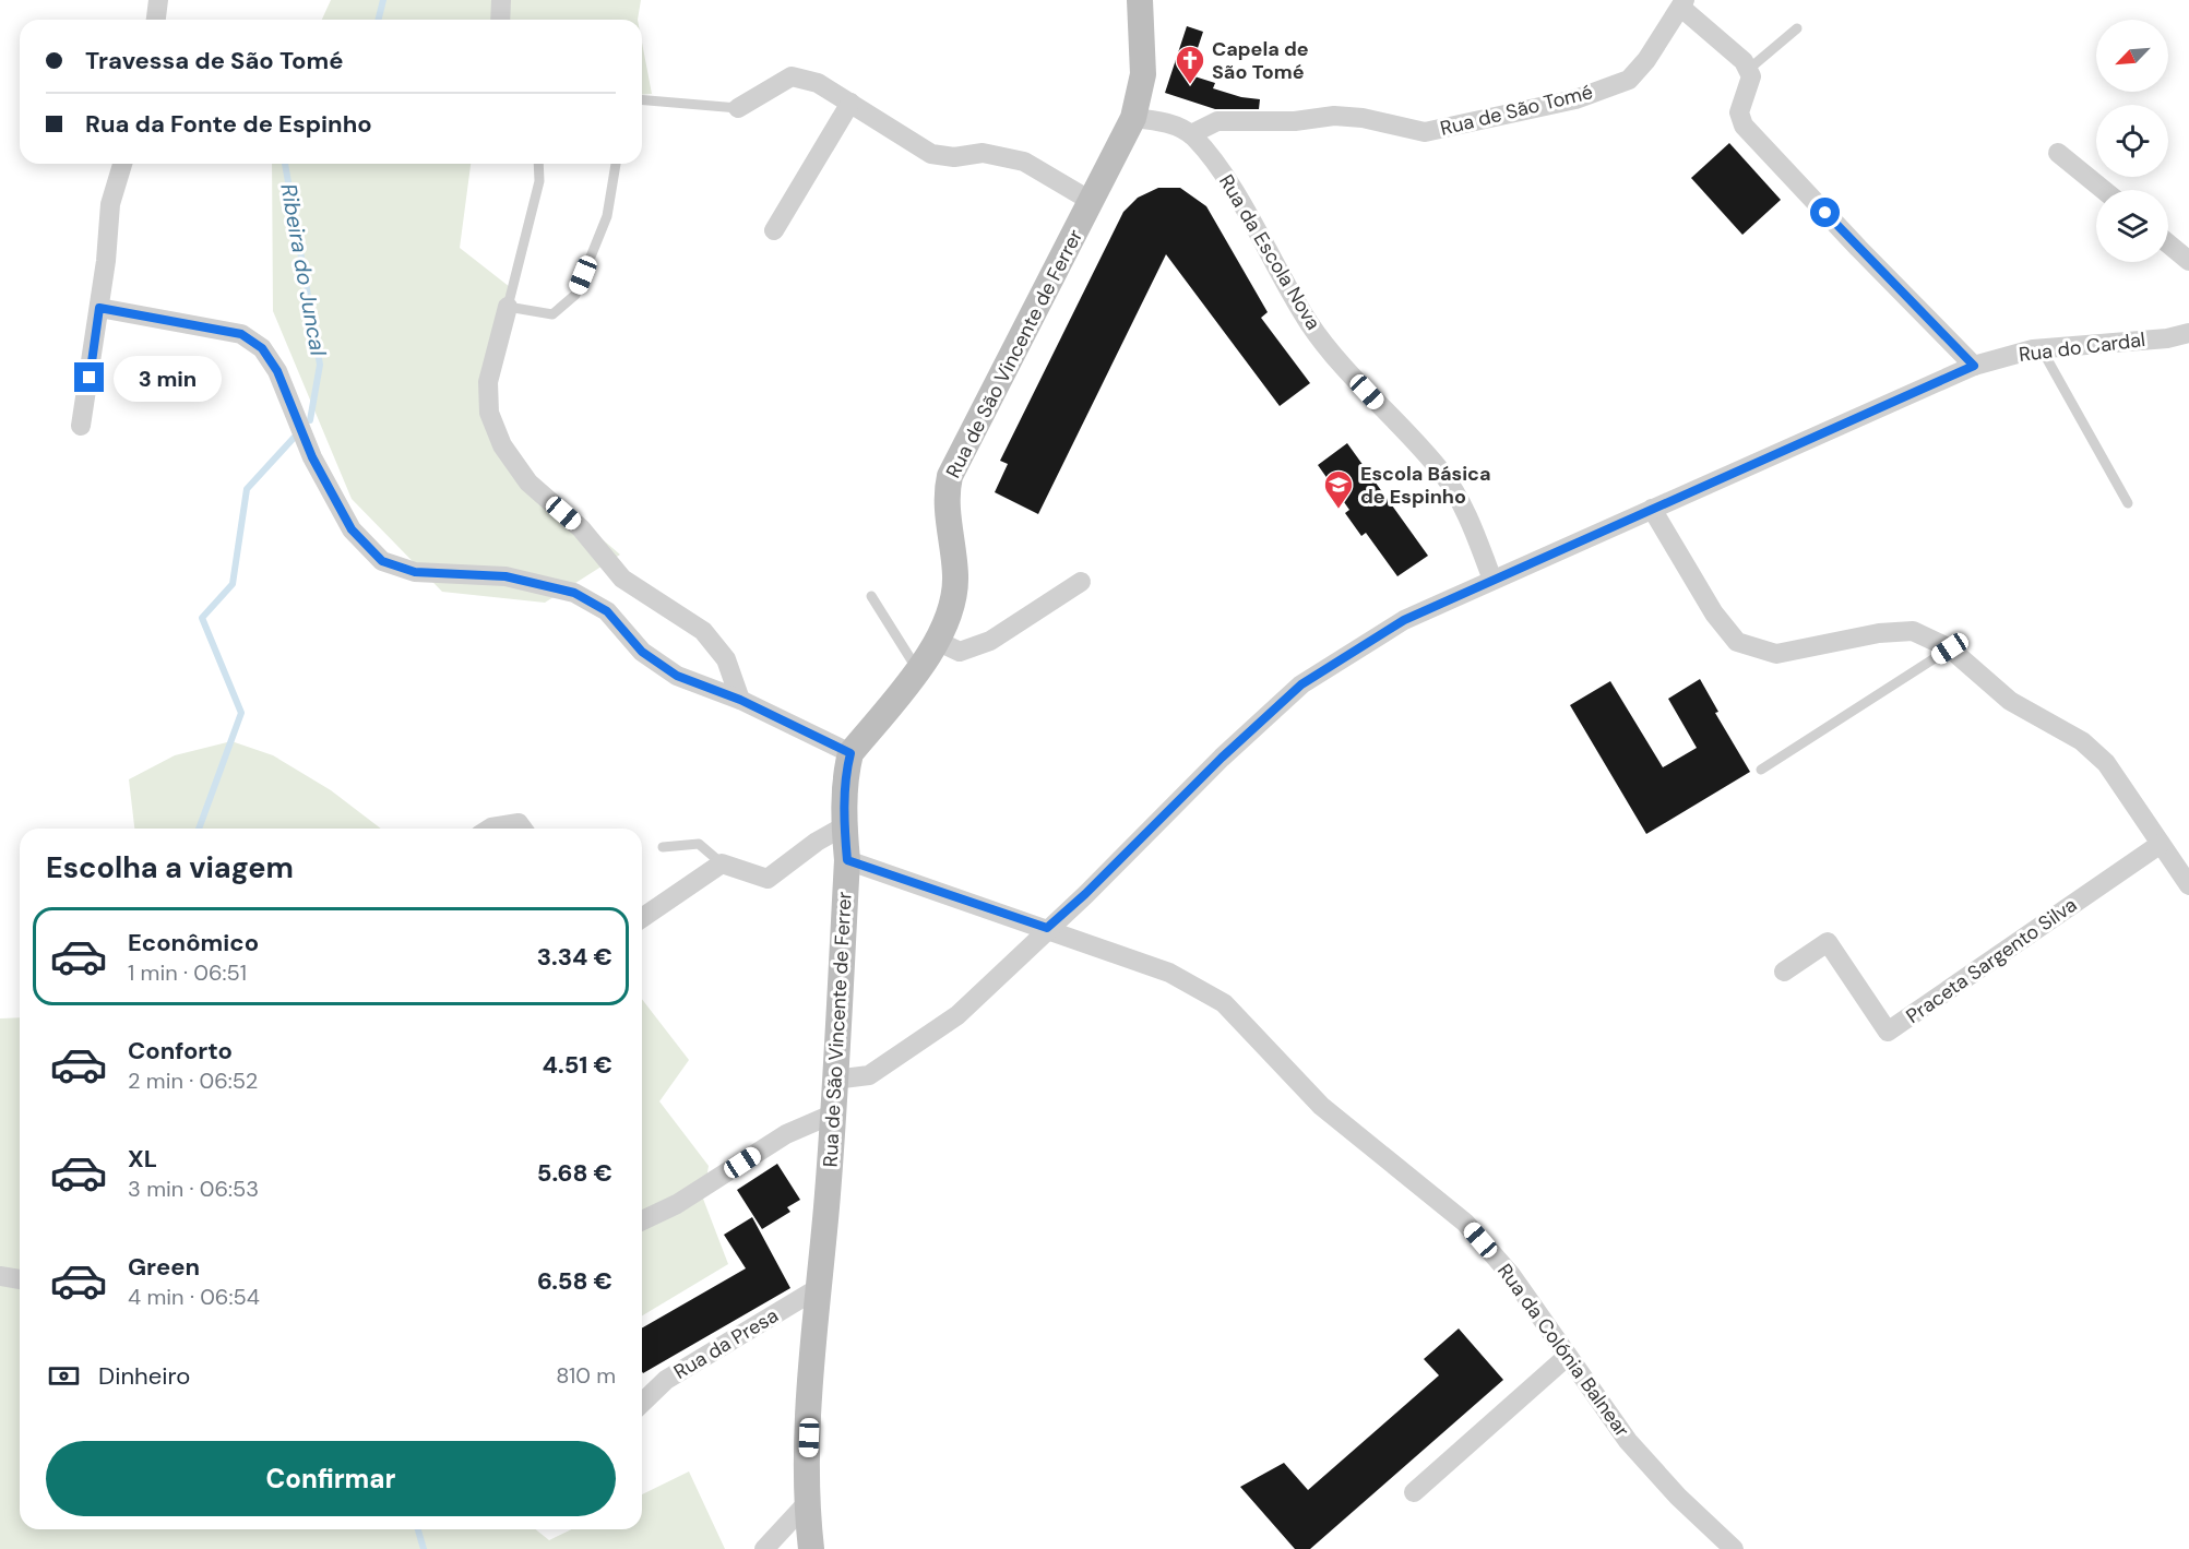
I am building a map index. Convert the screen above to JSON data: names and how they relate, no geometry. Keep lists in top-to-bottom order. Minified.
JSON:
{"streets":{"street":["Rua de São Tomé","Rua da Escola Nova","Rua do Cardal","Rua de São Vincente de Ferrer","Praceta Sargento Silva","Rua da Presa","Rua da Colónia Balnear"]},"crossings":[["Rua de São Tomé","Rua da Escola Nova"],["Rua da Escola Nova","Rua do Cardal"],["Rua da Escola Nova","Rua de São Vincente de Ferrer"],["Rua do Cardal","Rua de São Vincente de Ferrer"],["Rua do Cardal","Rua da Colónia Balnear"],["Rua de São Vincente de Ferrer","Rua da Presa"],["Rua de São Vincente de Ferrer","Rua da Colónia Balnear"]],"water":["Ribeira do Juncal"],"places":{"church":["Capela de São Tomé"],"school or university":["Escola Básica de Espinho"]},"north":"bottom left","page":{"banner":["Travessa de São Tomé","Rua da Fonte de Espinho"],"bubble":"3 min","heading":"Escolha a viagem","list":[{"name":"Econômico","note":"1 min · 06:51","value":"3.34 €"},{"name":"Conforto","note":"2 min · 06:52","value":"4.51 €"},{"name":"XL","note":"3 min · 06:53","value":"5.68 €"},{"name":"Green","note":"4 min · 06:54","value":"6.58 €"}],"pay":["Dinheiro","810 m"],"buttons":"Confirmar"}}
